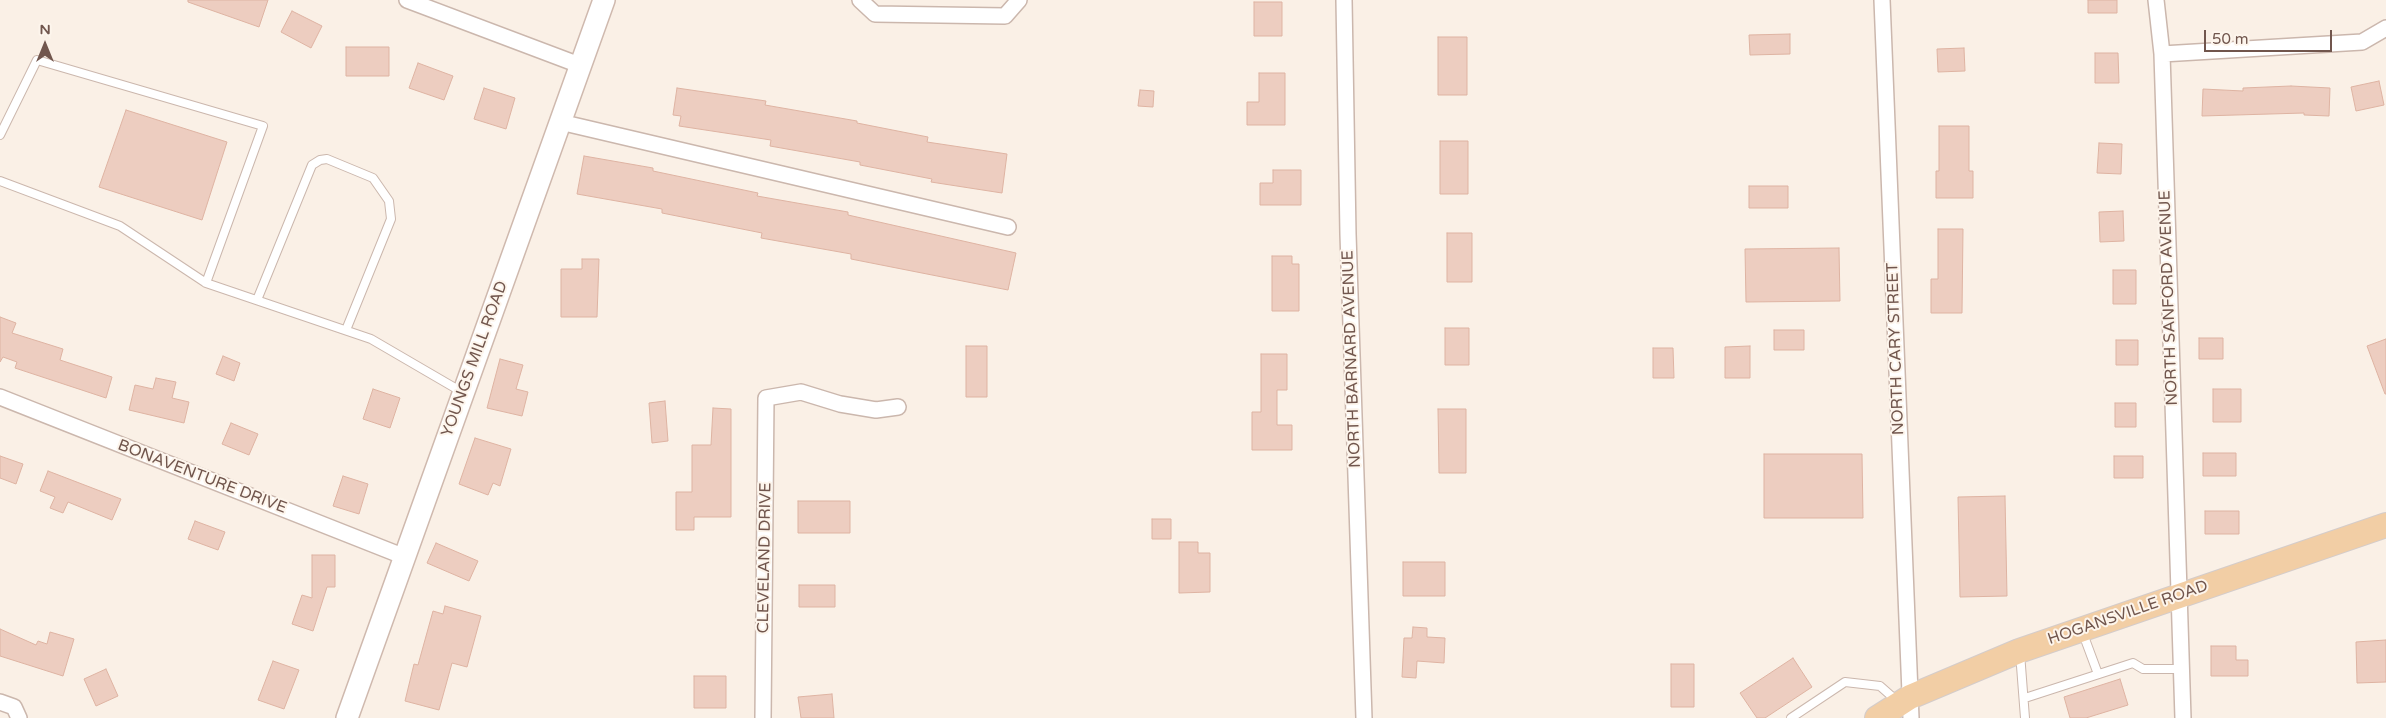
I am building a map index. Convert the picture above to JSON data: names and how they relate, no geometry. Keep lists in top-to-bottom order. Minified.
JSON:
{"streets":{"main road":["HOGANSVILLE ROAD"],"street":["NORTH SANFORD AVENUE","NORTH CARY STREET","YOUNGS MILL ROAD","NORTH BARNARD AVENUE","BONAVENTURE DRIVE","CLEVELAND DRIVE"]},"crossings":[["NORTH SANFORD AVENUE","HOGANSVILLE ROAD"],["NORTH CARY STREET","HOGANSVILLE ROAD"],["YOUNGS MILL ROAD","BONAVENTURE DRIVE"]],"scale_bar":"50 m","north":"top"}
